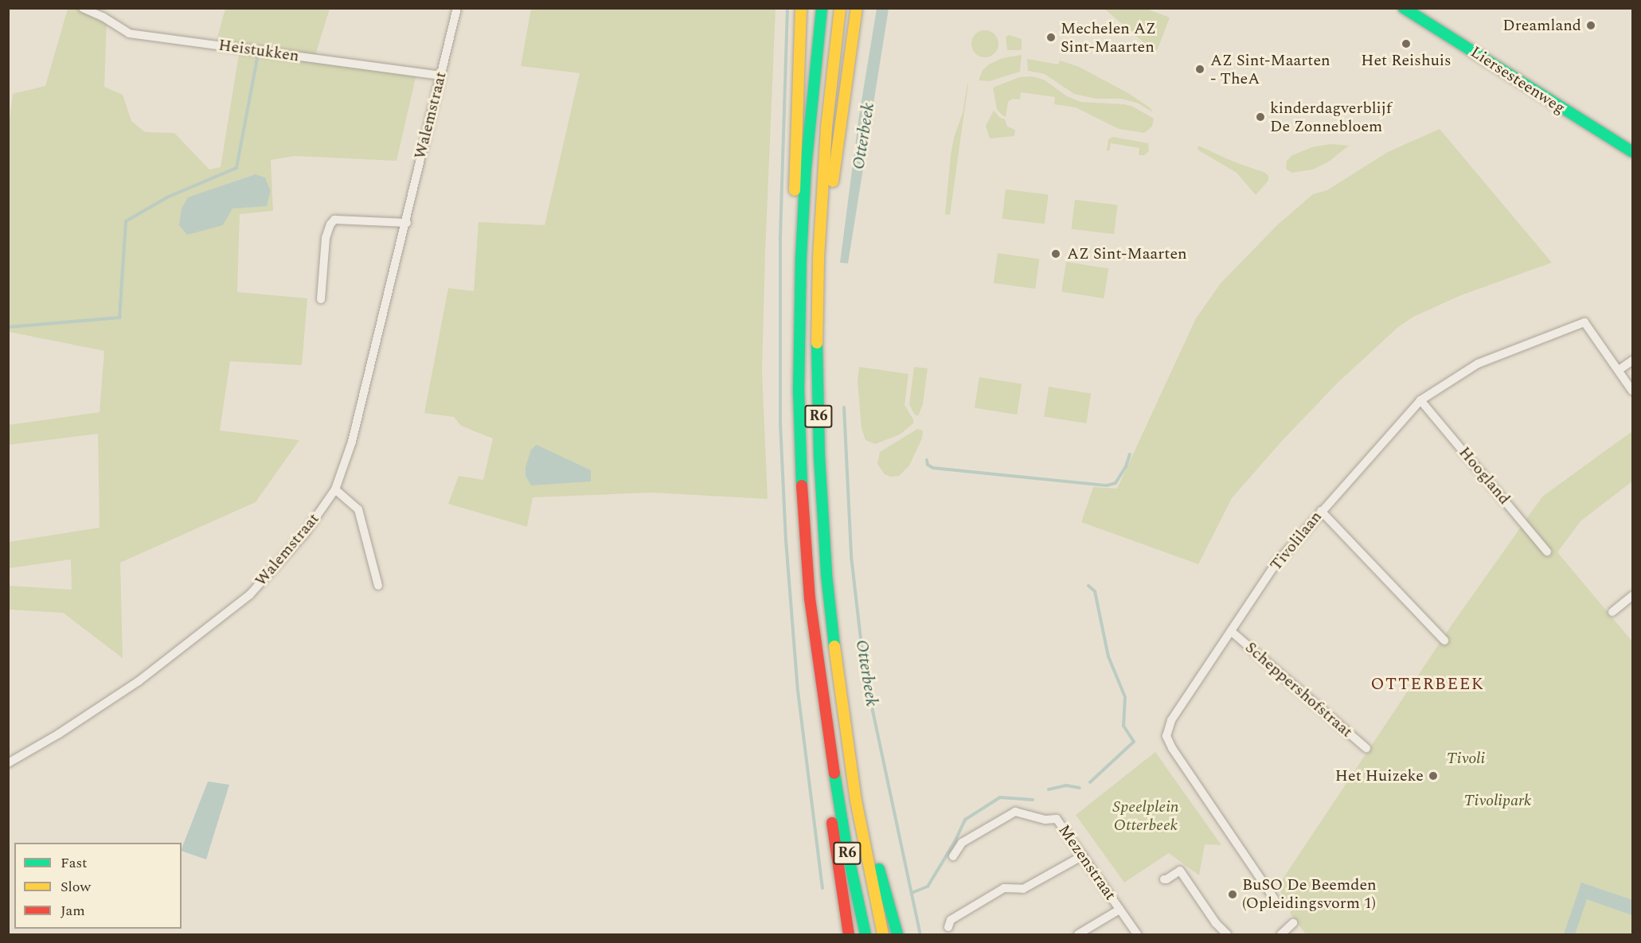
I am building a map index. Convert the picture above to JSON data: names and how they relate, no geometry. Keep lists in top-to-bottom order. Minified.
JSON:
{"streets":{"main road":["Liersesteenweg","R6"],"street":["Heistukken","Walemstraat","Hoogland","Tivolilaan","Scheppershofstraat","Mezenstraat"]},"crossings":[["Heistukken","Walemstraat"],["Hoogland","Tivolilaan"],["Tivolilaan","Scheppershofstraat"]],"districts":["OTTERBEEK"],"water":["Otterbeek"],"parks":["Tivoli","Tivolipark","Speelplein Otterbeek"],"places":["Dreamland","Mechelen AZ Sint-Maarten","Het Reishuis","AZ Sint-Maarten - TheA","kinderdagverblijf De Zonnebloem","AZ Sint-Maarten","Het Huizeke","BuSO De Beemden (Opleidingsvorm 1)"],"legend":["Fast","Slow","Jam"]}
